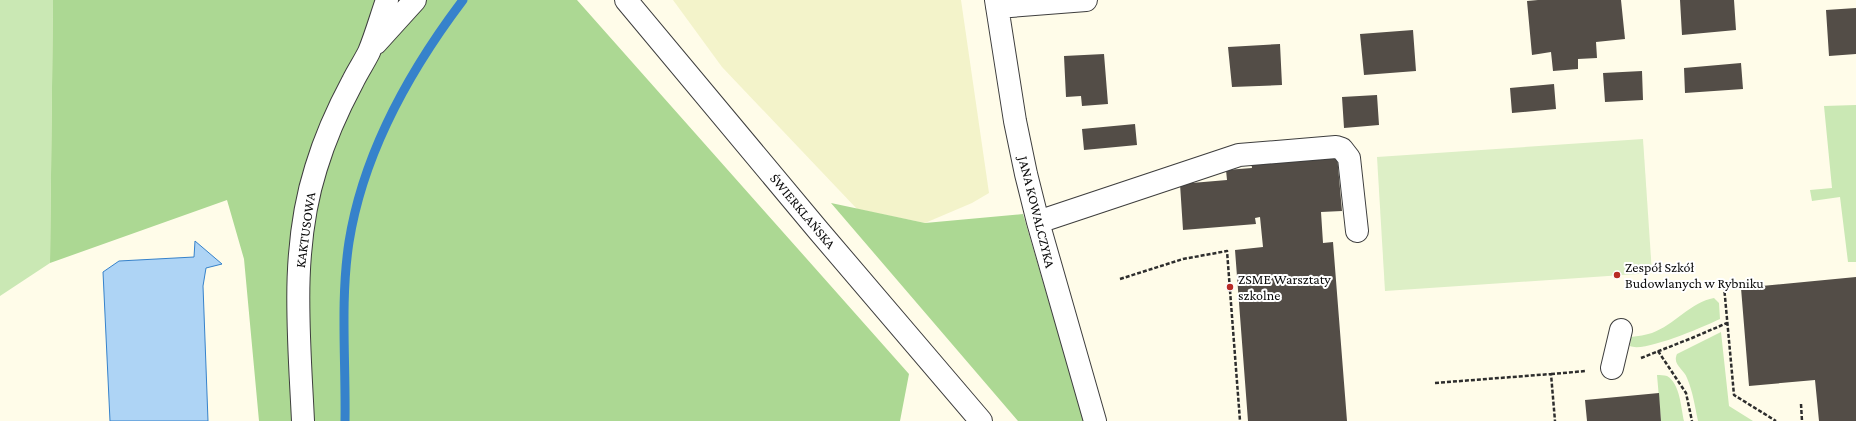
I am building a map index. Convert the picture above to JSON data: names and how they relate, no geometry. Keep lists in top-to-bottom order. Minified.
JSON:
{"streets":{"street":["ŚWIERKLAŃSKA","JANA KOWALCZYKA","KAKTUSOWA"]},"places":["Zespół Szkół Budowlanych w Rybniku","ZSME Warsztaty szkolne"]}
